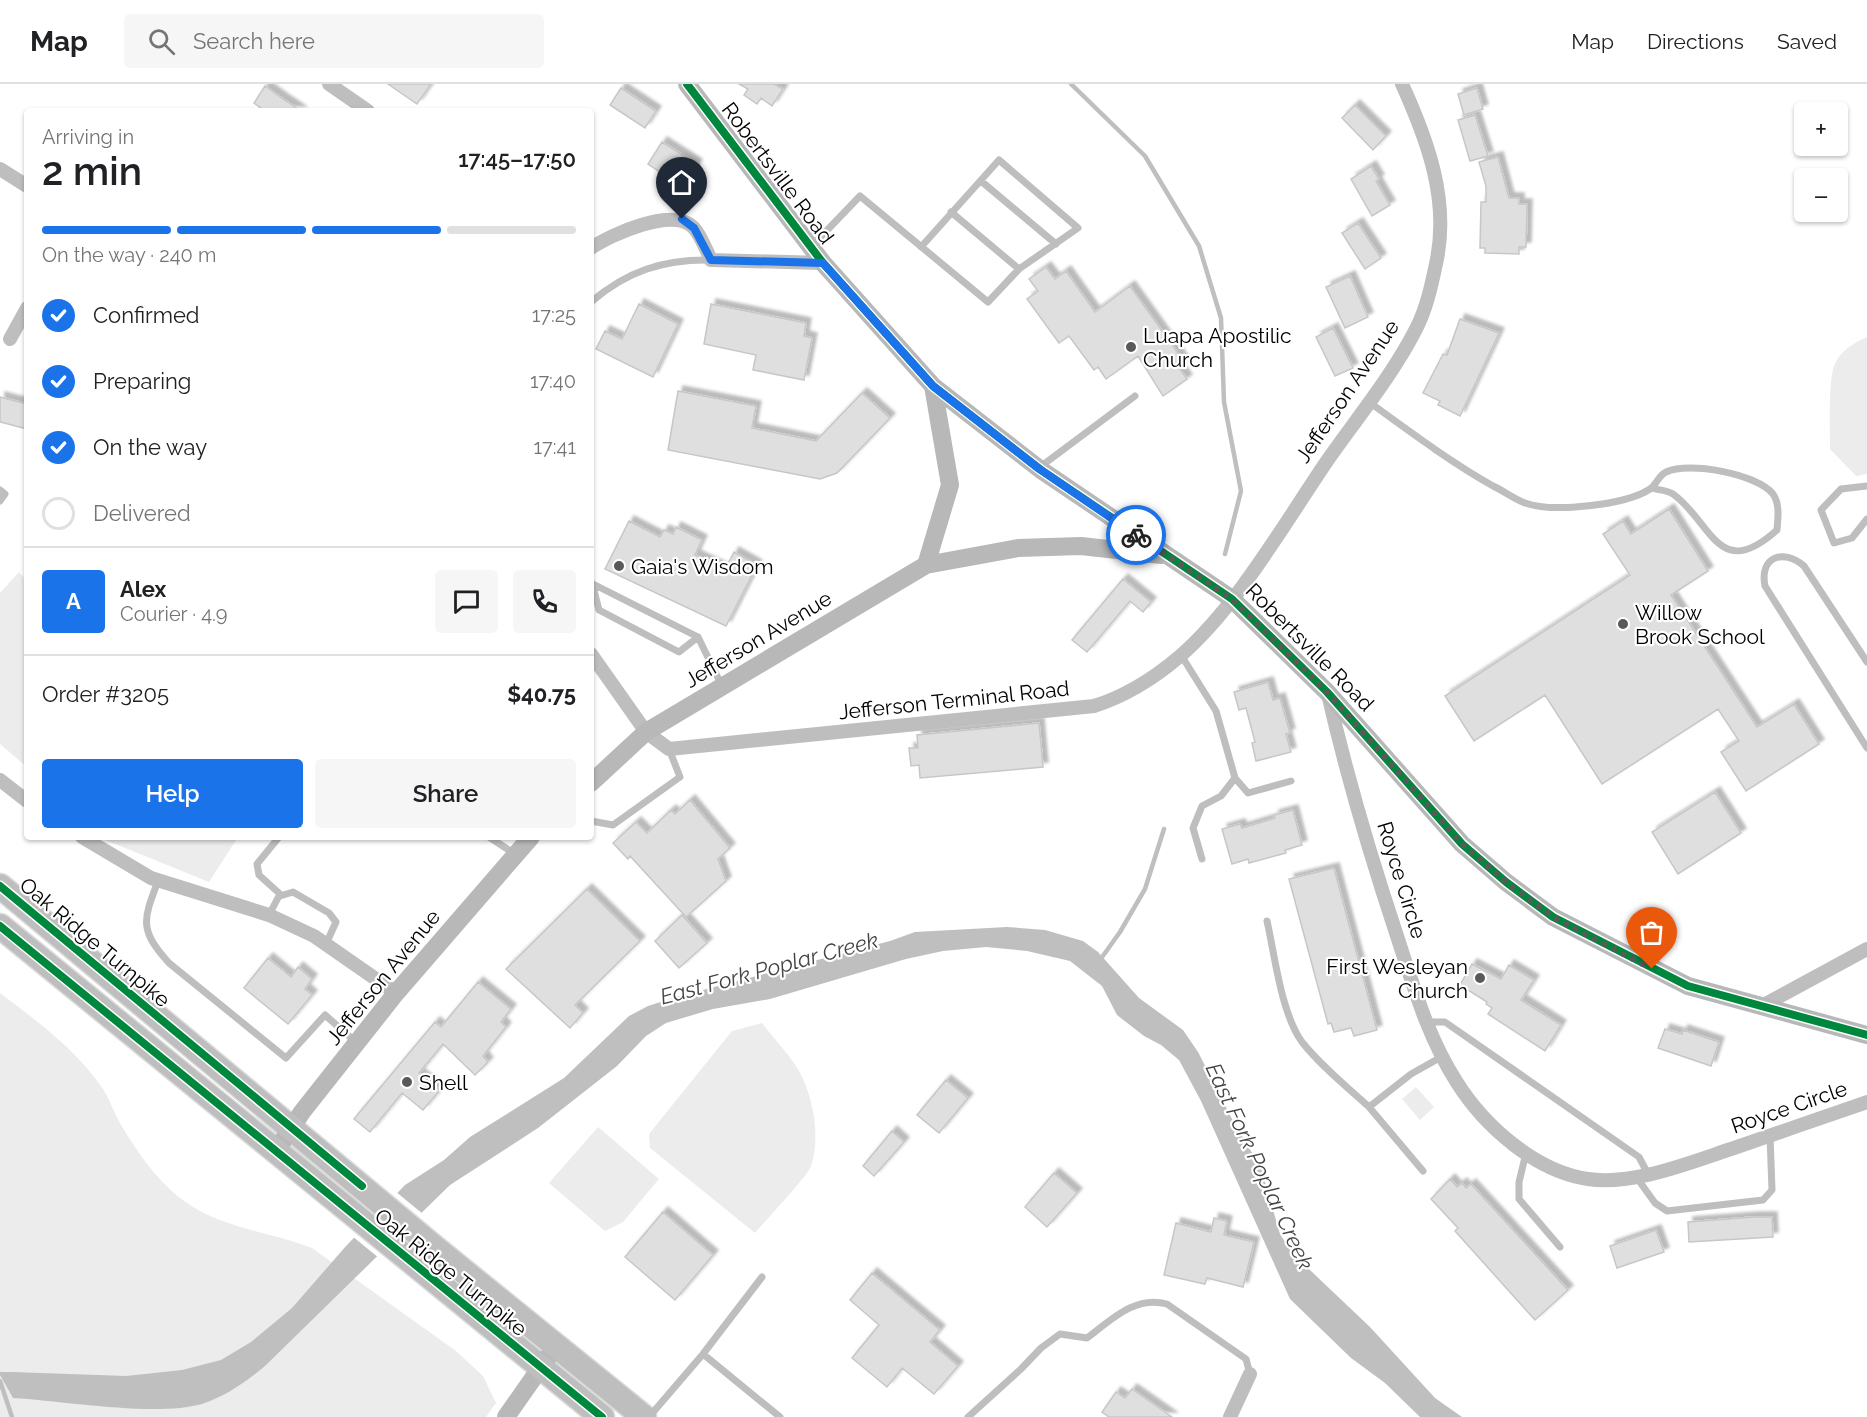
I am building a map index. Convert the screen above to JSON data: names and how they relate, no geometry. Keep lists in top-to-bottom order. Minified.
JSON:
{"streets":{"highway":["Oak Ridge Turnpike"],"street":["Robertsville Road","Jefferson Avenue","Jefferson Terminal Road","Royce Circle"]},"crossings":[["Robertsville Road","Jefferson Avenue"],["Robertsville Road","Jefferson Terminal Road"],["Robertsville Road","Royce Circle"],["Jefferson Avenue","Jefferson Terminal Road"],["Jefferson Avenue","Oak Ridge Turnpike"]],"water":["East Fork Poplar Creek"],"places":["Luapa Apostilic Church","Gaia's Wisdom","Willow Brook School","First Wesleyan Church","Shell"],"page":{"header":"Map","search":"Search here","nav":["Map","Directions","Saved"],"map_buttons":["+","−"],"heading":["2 min","Arriving in","17:45–17:50"],"panel":["Alex","Courier · 4.9","Order #3205","$40.75"],"bar":"On the way · 240 m","list":[["Confirmed","17:25"],["Preparing","17:40"],["On the way","17:41"],"Delivered"],"round":"A","buttons":["Help","Share"]}}
